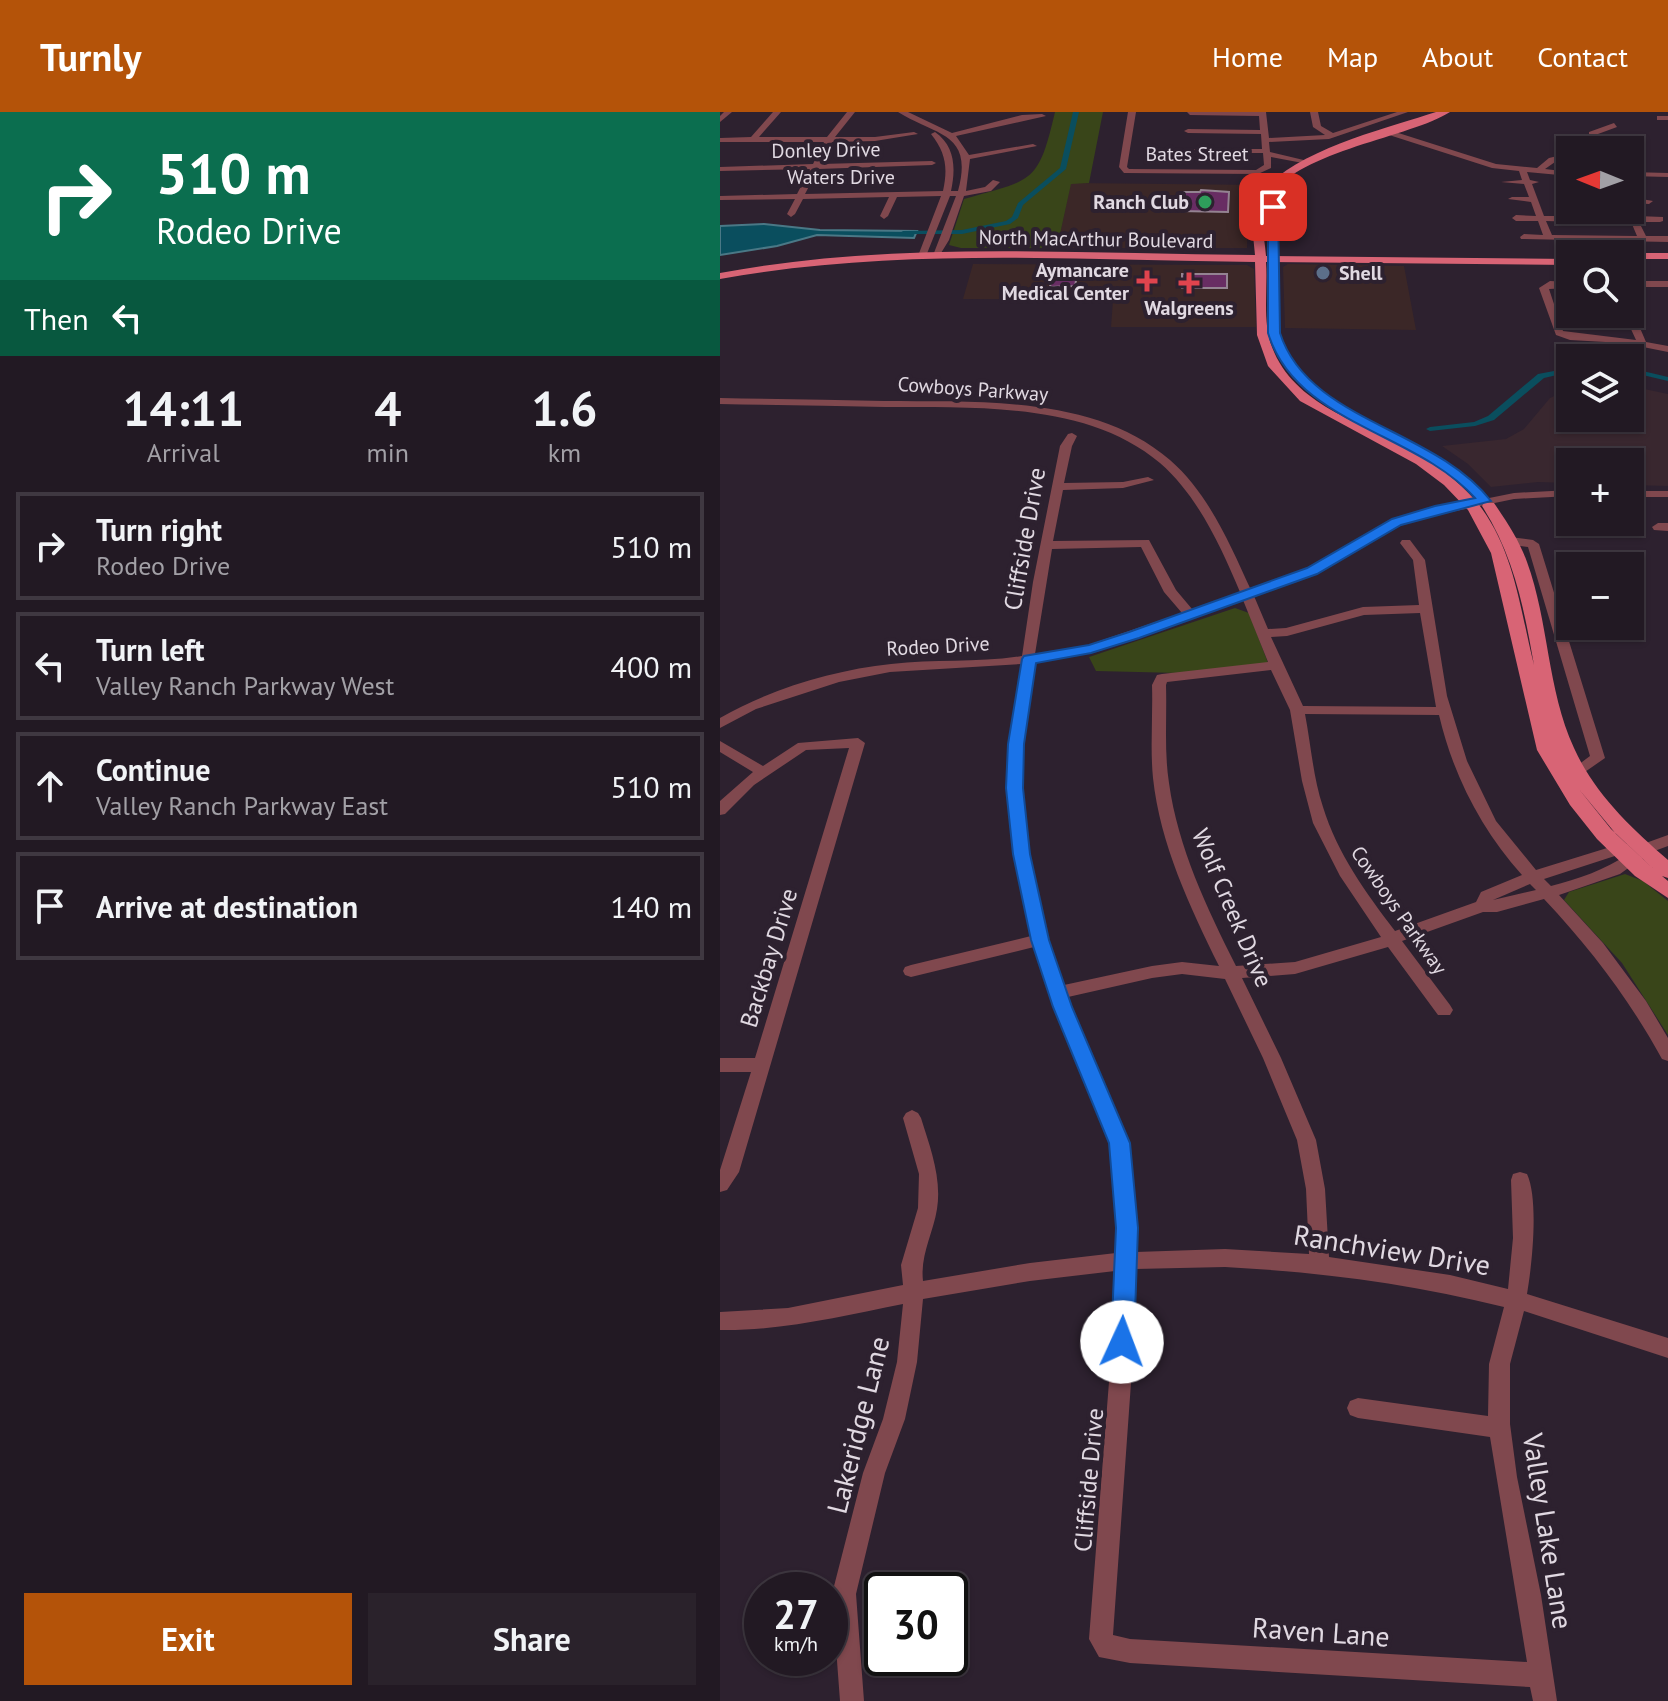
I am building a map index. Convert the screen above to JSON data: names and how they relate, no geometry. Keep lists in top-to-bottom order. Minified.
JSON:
{"streets":{"main road":["North MacArthur Boulevard"],"street":["Donley Drive","Bates Street","Waters Drive","Cowboys Parkway","Cliffside Drive","Rodeo Drive","Wolf Creek Drive","Backbay Drive","Ranchview Drive","Lakeridge Lane","Valley Lake Lane","Raven Lane"]},"crossings":[["Cowboys Parkway","Rodeo Drive"],["Cowboys Parkway","Wolf Creek Drive"],["Cliffside Drive","Rodeo Drive"],["Cliffside Drive","Ranchview Drive"],["Cliffside Drive","Raven Lane"],["Wolf Creek Drive","Ranchview Drive"],["Ranchview Drive","Lakeridge Lane"],["Ranchview Drive","Valley Lake Lane"],["Valley Lake Lane","Raven Lane"]],"places":{"other":["Ranch Club","Shell"],"health":["Aymancare Medical Center","Walgreens"]},"north":"left","page":{"header":"Turnly","nav":["Home","Map","About","Contact"],"turn":["510 m","Rodeo Drive"],"map_buttons":["+","−"],"then":"Then","eta":["14:11","Arrival","4","min","1.6","km"],"list":[{"name":"Turn right","note":"Rodeo Drive","value":"510 m"},{"name":"Turn left","note":"Valley Ranch Parkway West","value":"400 m"},{"name":"Continue","note":"Valley Ranch Parkway East","value":"510 m"},{"name":"Arrive at destination","value":"140 m"}],"speed":"27 km/h","limit":"30","buttons":["Exit","Share"]}}
